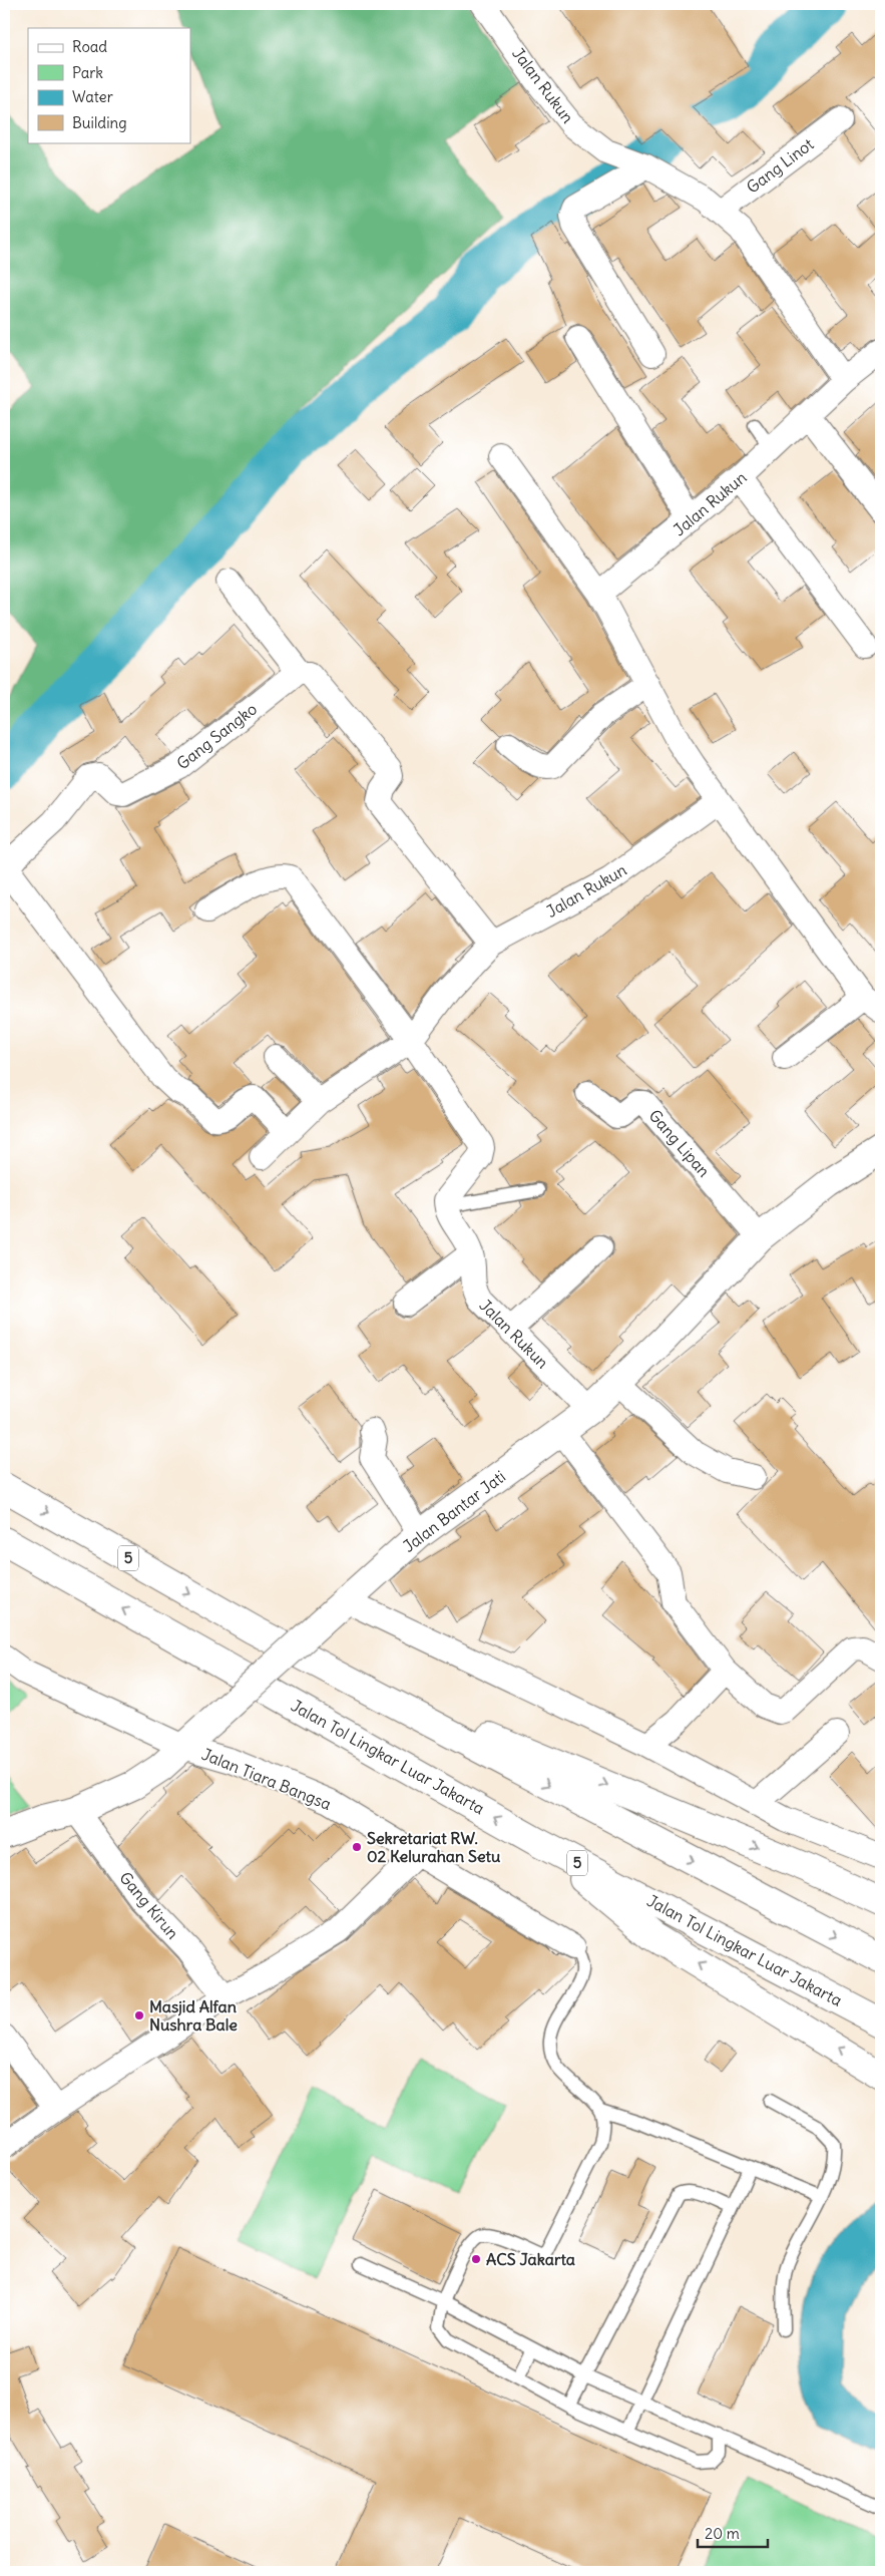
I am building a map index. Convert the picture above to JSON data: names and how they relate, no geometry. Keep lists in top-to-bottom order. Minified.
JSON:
{"streets":{"main road":["Jalan Bantar Jati","5","Jalan Tol Lingkar Luar Jakarta"],"street":["Jalan Rukun","Gang Linot","Gang Sangko","Gang Lipan","Jalan Tiara Bangsa","Gang Kirun"]},"crossings":[["Jalan Rukun","Gang Linot"],["Jalan Rukun","Gang Sangko"],["Jalan Rukun","Jalan Bantar Jati"],["Gang Lipan","Jalan Bantar Jati"],["Jalan Bantar Jati","Jalan Tiara Bangsa"],["Jalan Bantar Jati","Gang Kirun"]],"places":["Sekretariat RW. 02 Kelurahan Setu","Masjid Alfan Nushra Bale","ACS Jakarta"],"legend":["Road","Park","Water","Building"],"scale_bar":"20 m"}
